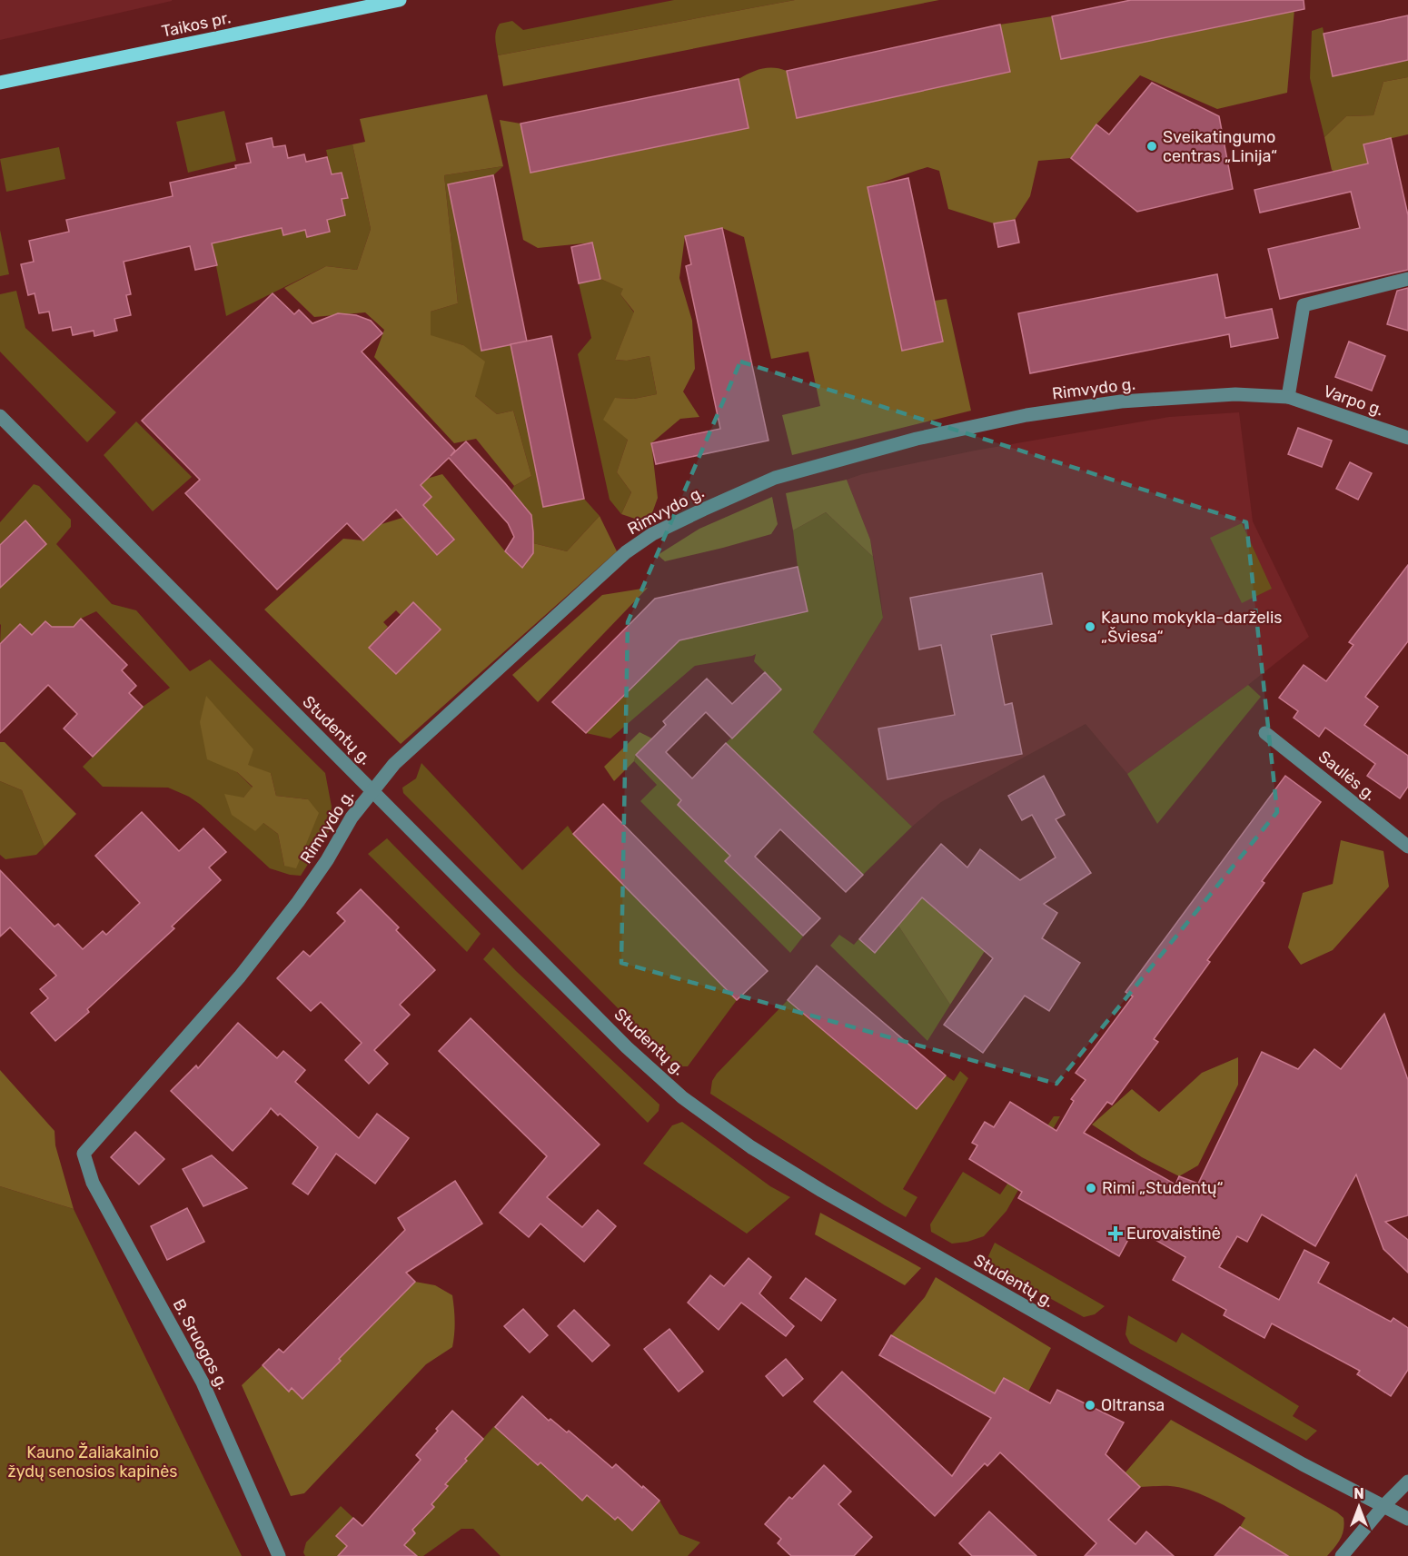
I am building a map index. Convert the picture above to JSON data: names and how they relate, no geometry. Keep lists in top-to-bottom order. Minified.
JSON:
{"streets":{"main road":["Taikos pr."],"street":["Rimvydo g.","Varpo g.","Studentų g.","Saulės g.","B. Sruogos g."]},"crossings":[["Rimvydo g.","Varpo g."],["Rimvydo g.","Studentų g."],["Rimvydo g.","B. Sruogos g."]],"parks":["Kauno Žaliakalnio žydų senosios kapinės"],"places":{"other":["Sveikatingumo centras „Linija“","Kauno mokykla-darželis „Šviesa“","Rimi „Studentų“","Oltransa"],"health":["Eurovaistinė"]},"north":"top"}
